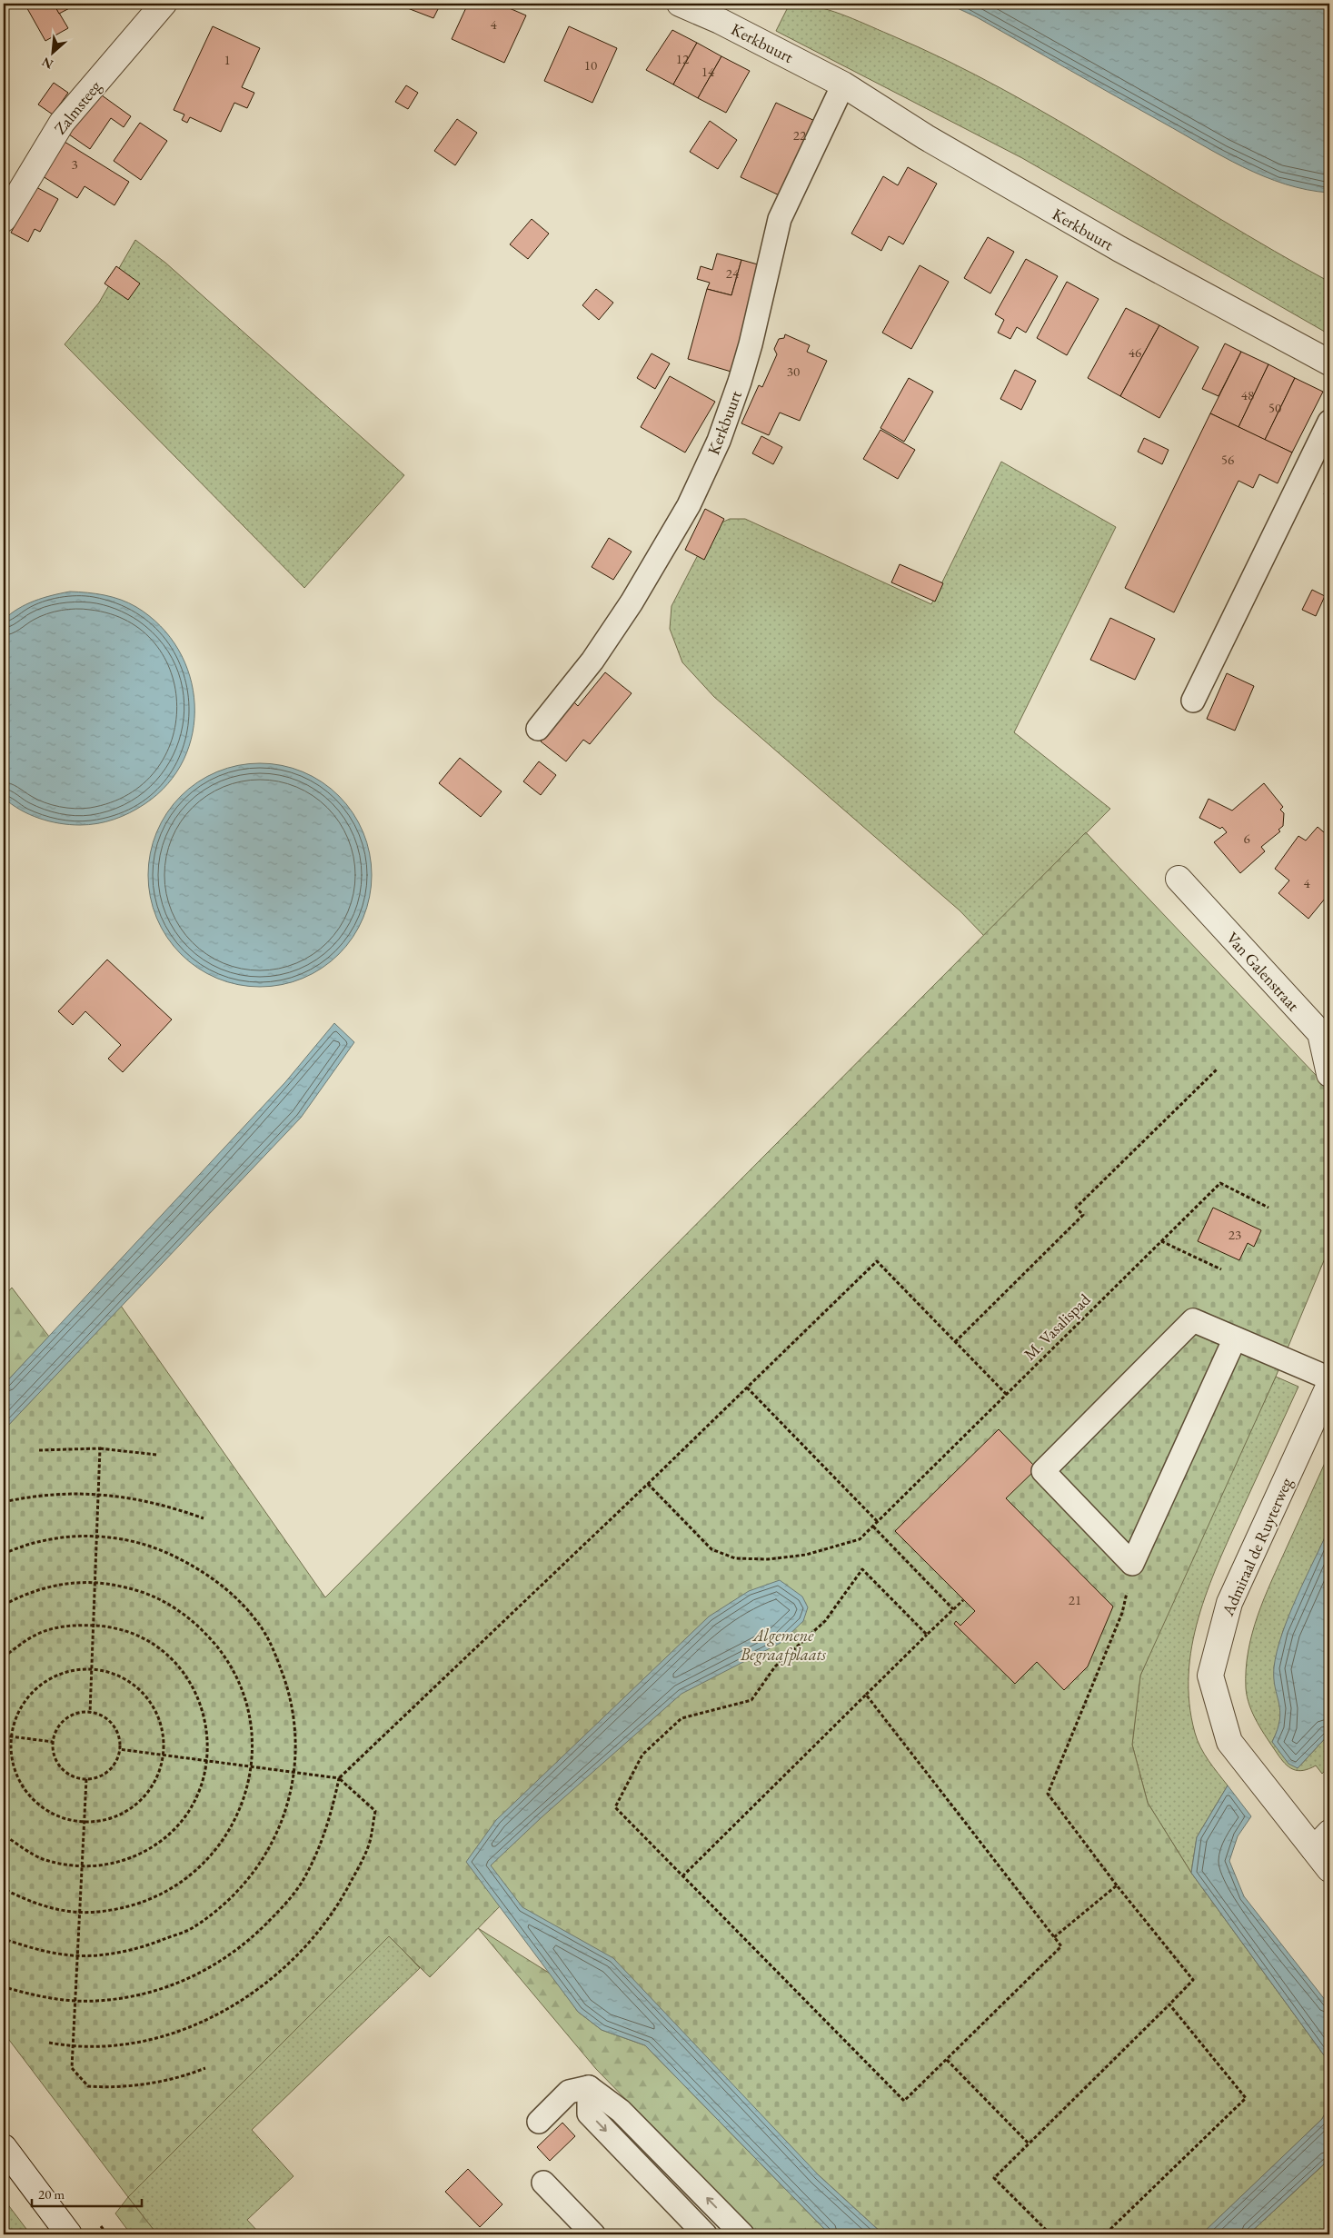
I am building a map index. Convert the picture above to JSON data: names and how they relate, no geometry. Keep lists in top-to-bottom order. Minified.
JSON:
{"streets":{"street":["Kerkbuurt","Zalmsteeg","Van Galenstraat","Admiraal de Ruyterweg"],"path":["M. Vasalispad"]},"parks":["Algemene Begraafplaats"],"house_numbers":["4","12","1","10","14","22","3","24","46","30","48","50","56","6","4","23","21"],"scale_bar":"20 m","north":"bottom left"}
